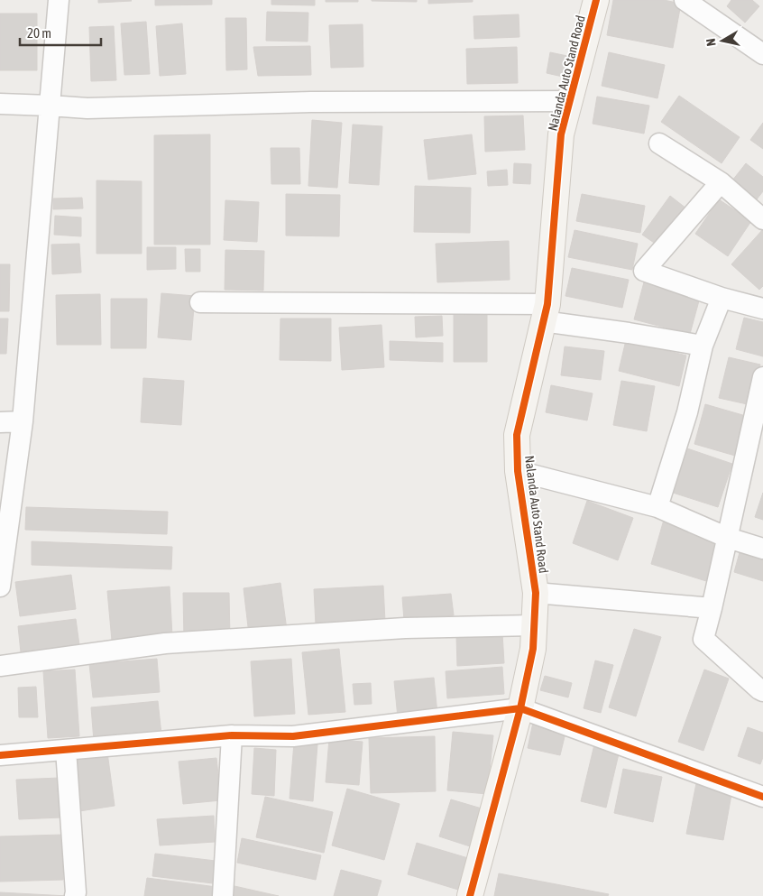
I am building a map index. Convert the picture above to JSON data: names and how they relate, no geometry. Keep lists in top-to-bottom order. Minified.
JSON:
{"streets":{"street":["Nalanda Auto Stand Road"]},"scale_bar":"20 m","north":"left"}
